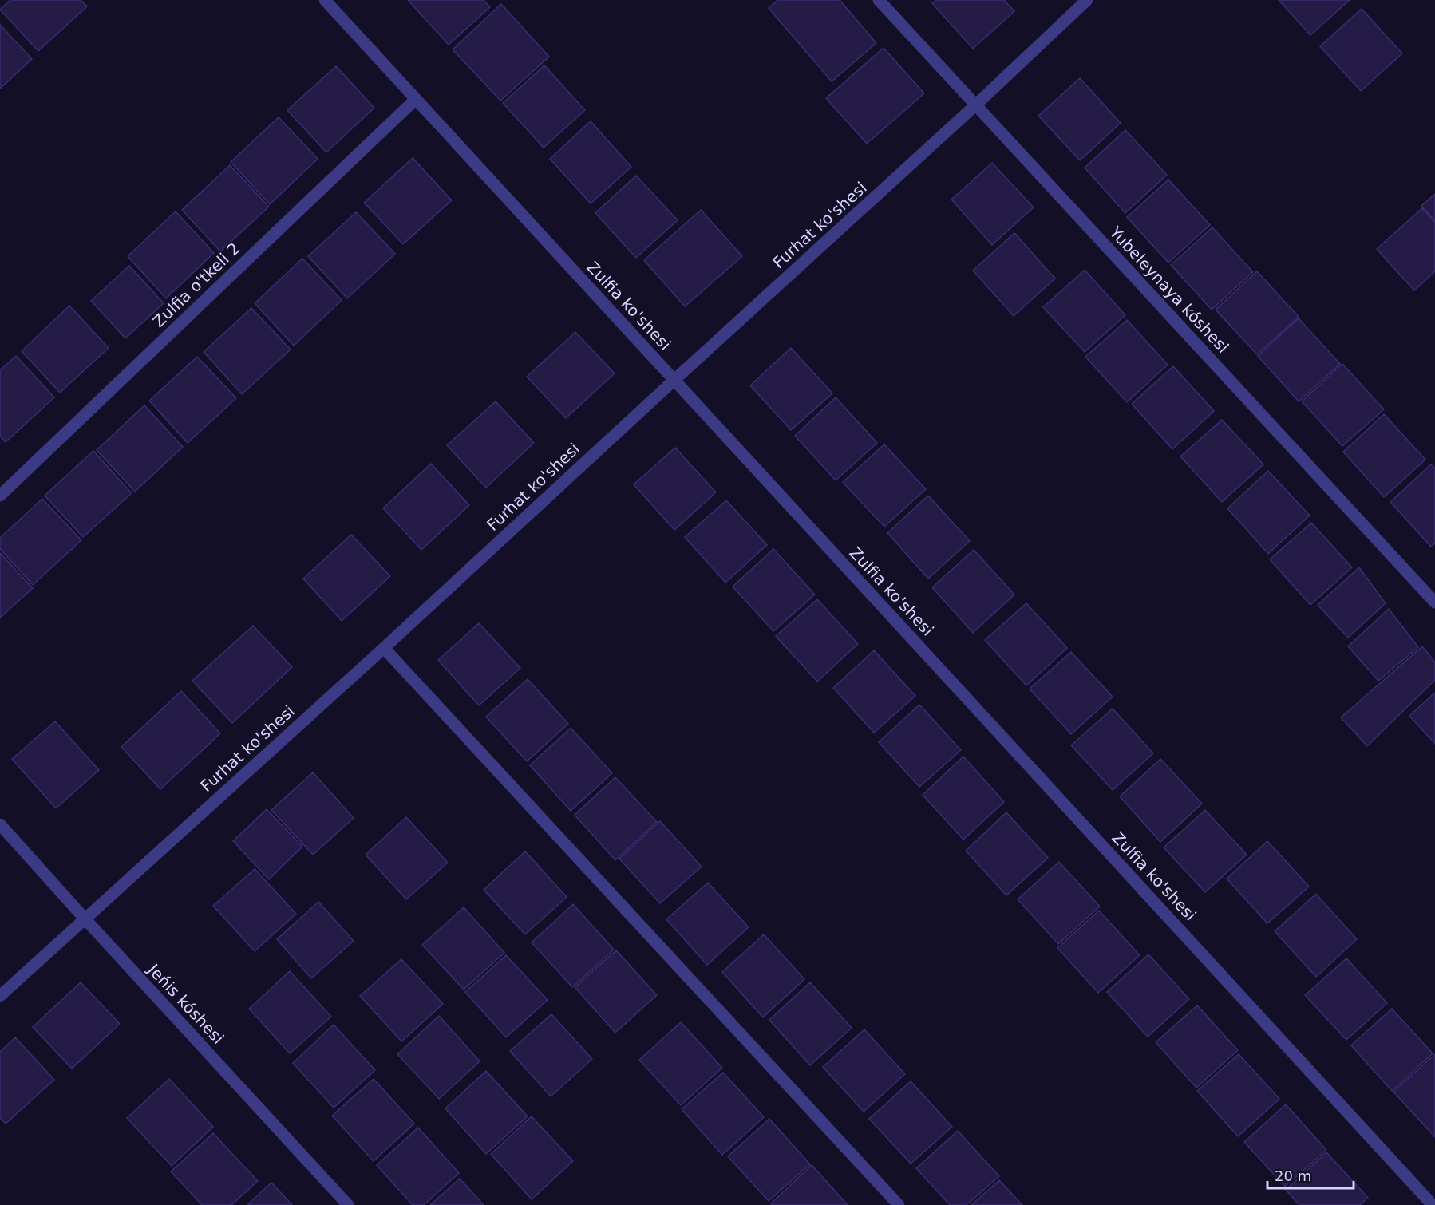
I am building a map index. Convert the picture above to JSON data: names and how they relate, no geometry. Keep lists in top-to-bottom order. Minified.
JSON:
{"streets":{"street":["Furhat ko'shesi","Zulfia o'tkeli 2","Yubeleynaya kóshesi","Zulfia ko'shesi","Jeńis kóshesi"]},"crossings":[["Furhat ko'shesi","Yubeleynaya kóshesi"],["Furhat ko'shesi","Zulfia ko'shesi"],["Furhat ko'shesi","Jeńis kóshesi"],["Zulfia o'tkeli 2","Zulfia ko'shesi"]],"scale_bar":"20 m"}
